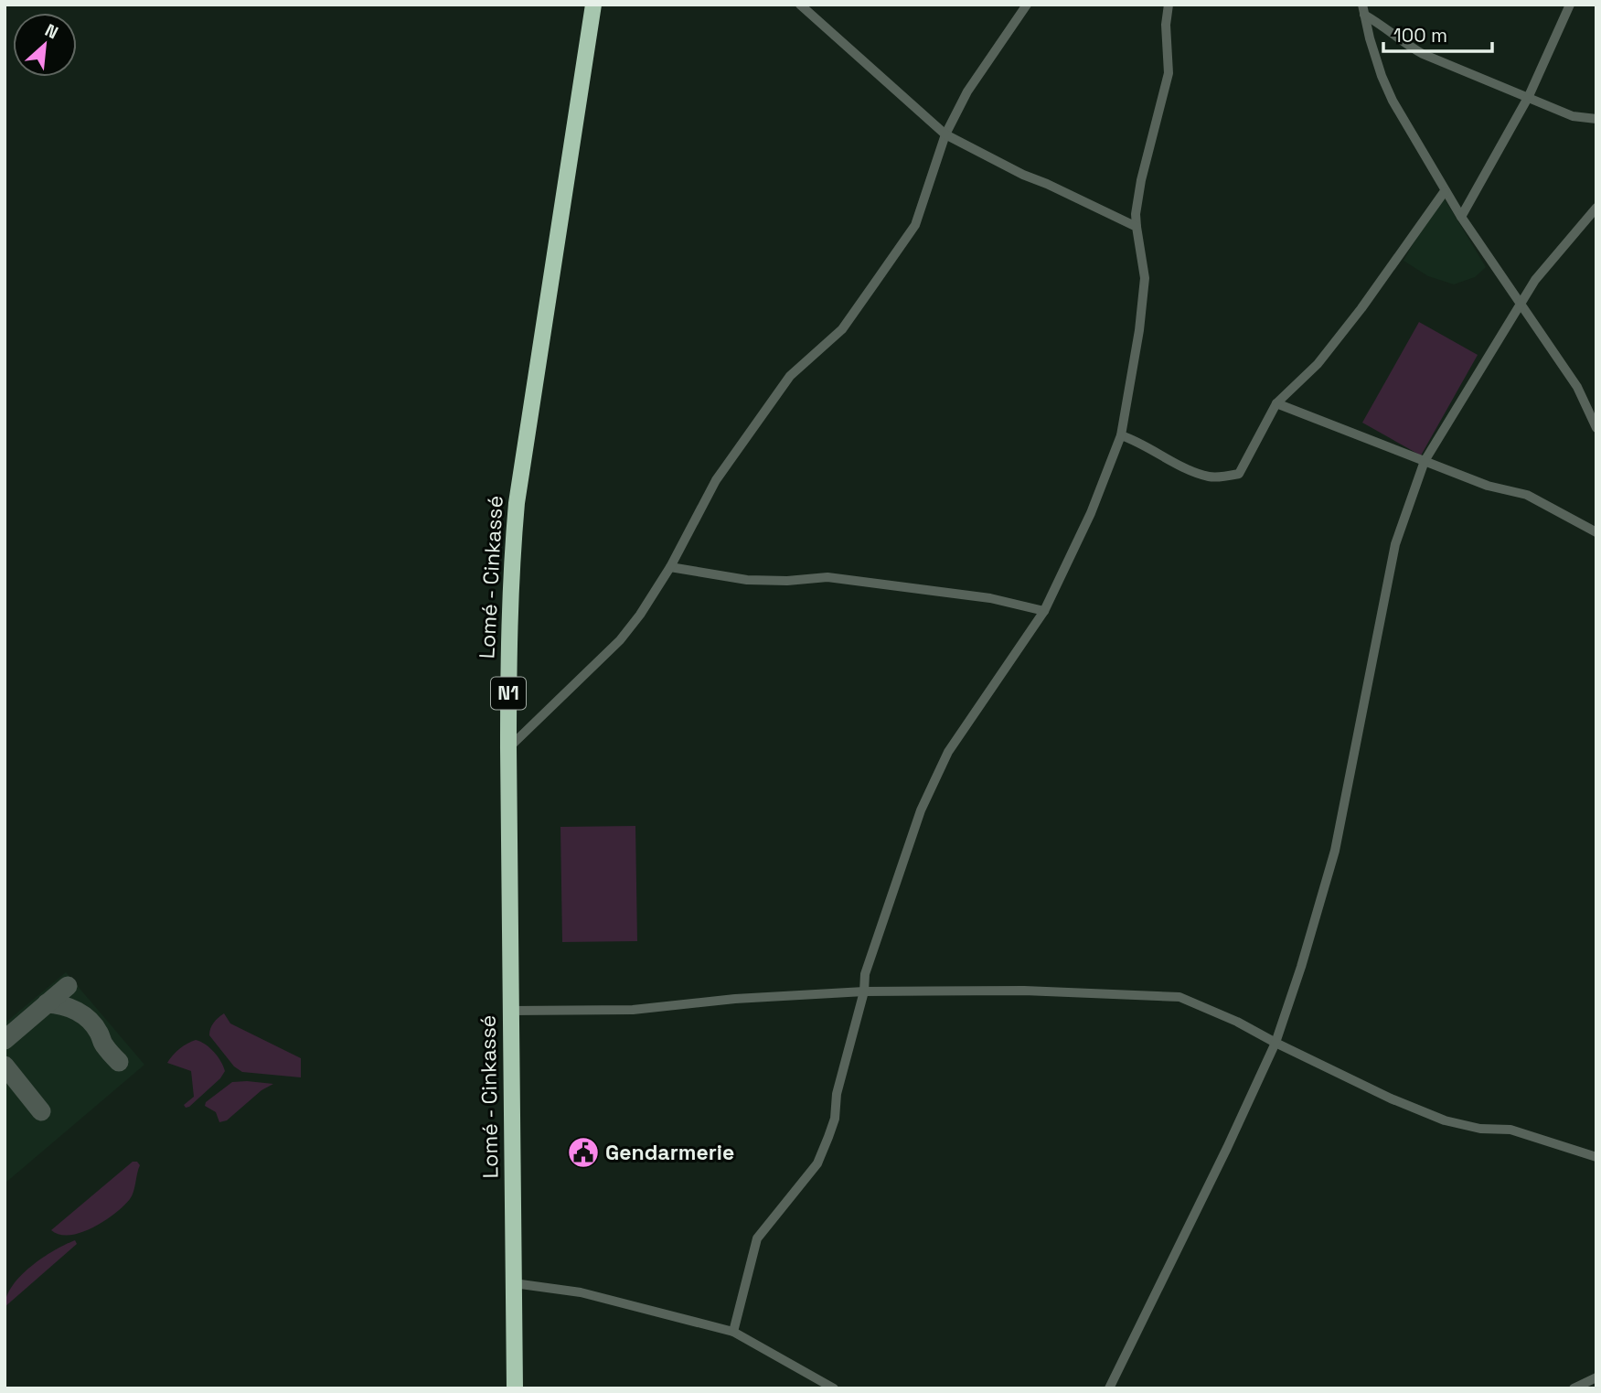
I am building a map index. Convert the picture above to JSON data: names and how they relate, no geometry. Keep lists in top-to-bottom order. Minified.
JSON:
{"streets":{"highway":["Lomé - Cinkassé","N1"]},"places":{"public building":["Gendarmerie"]},"scale_bar":"100 m","north":"top right"}
